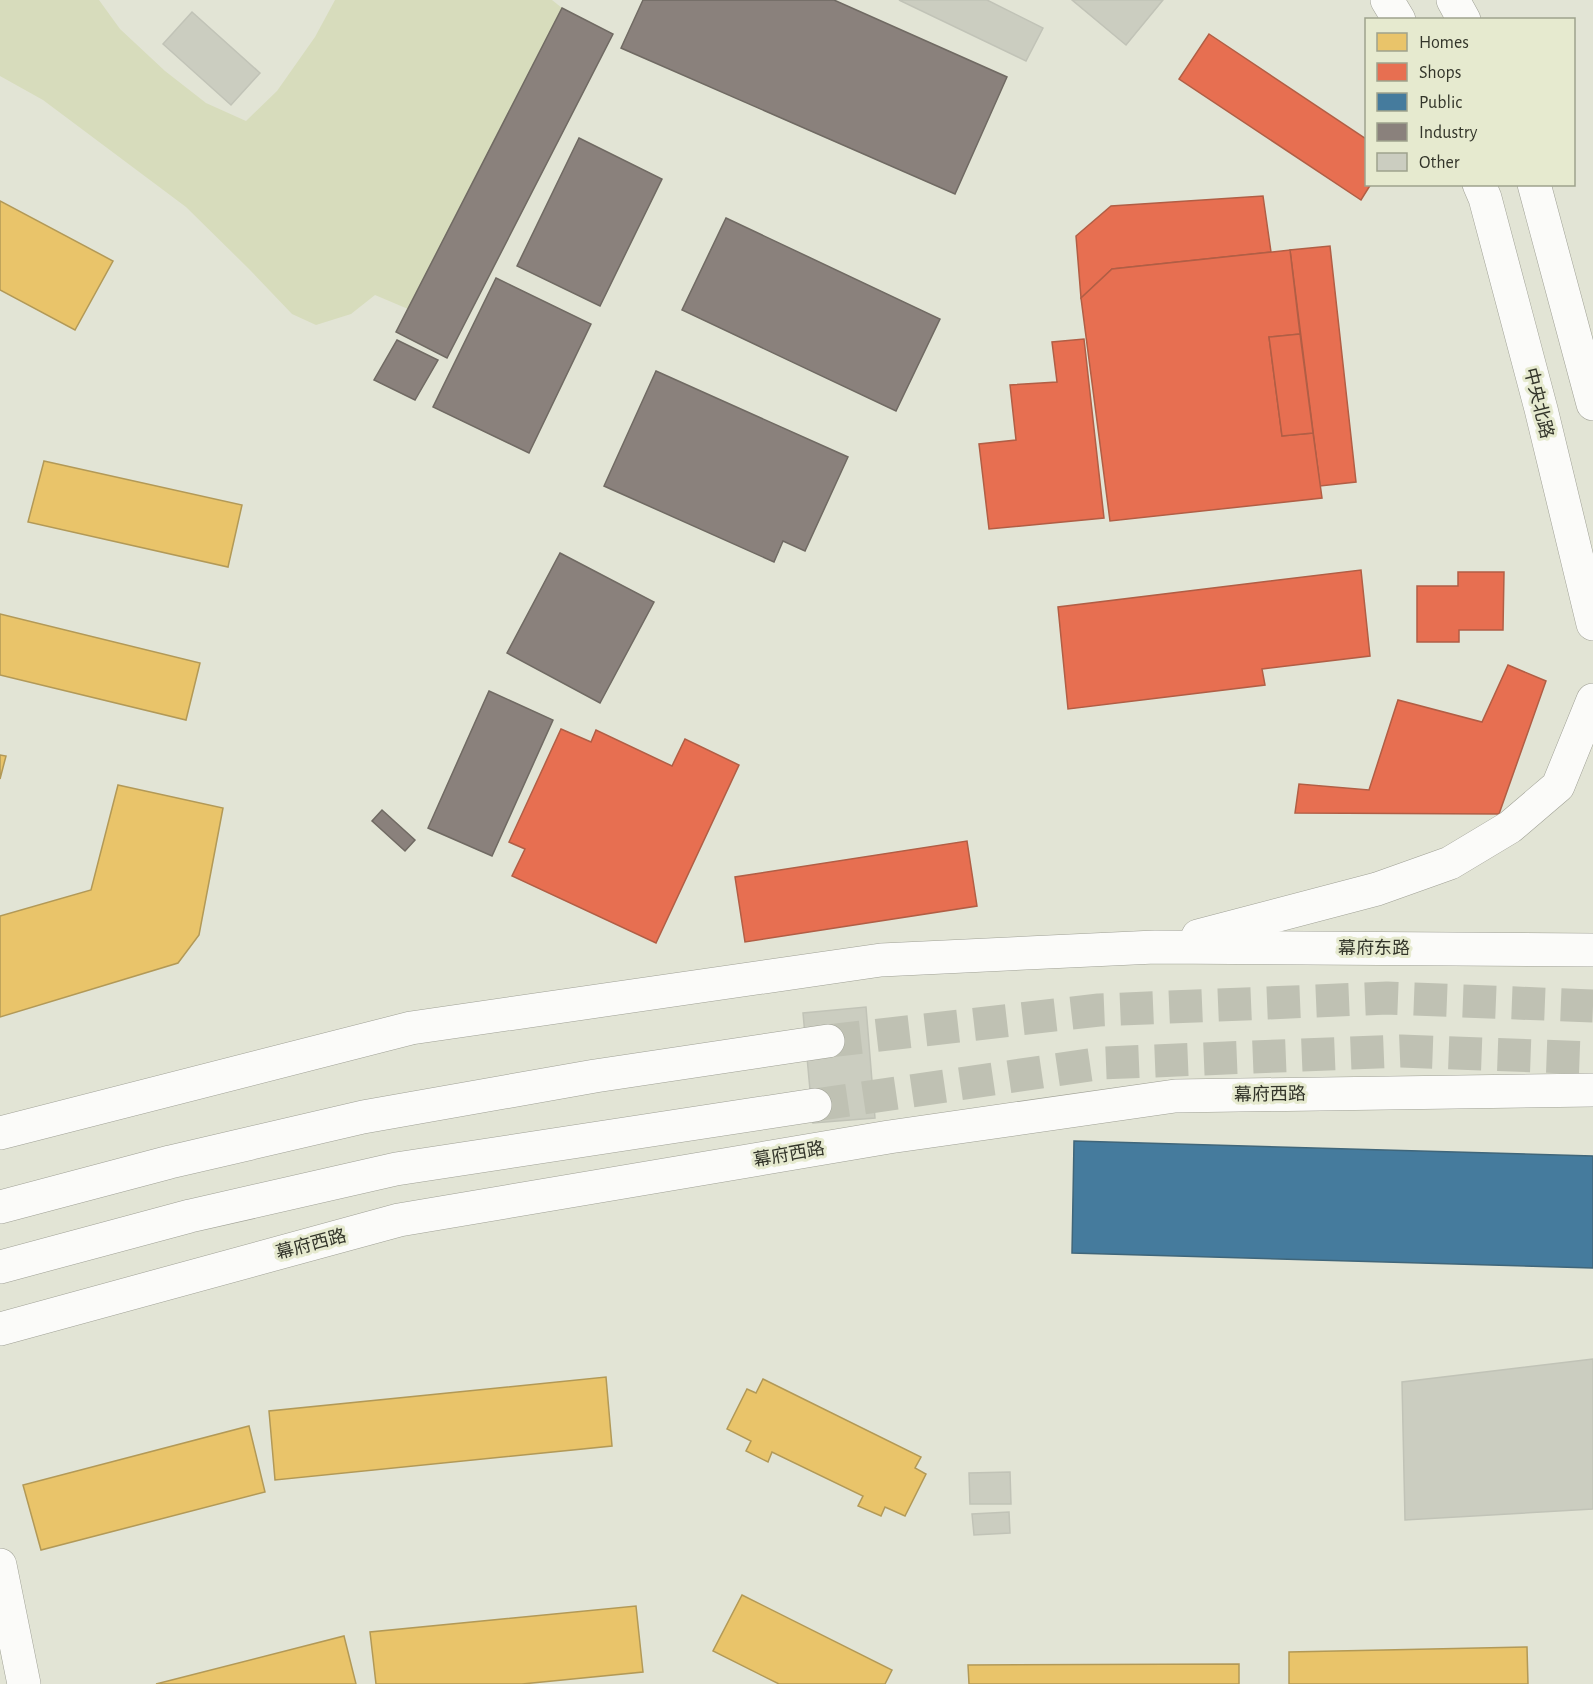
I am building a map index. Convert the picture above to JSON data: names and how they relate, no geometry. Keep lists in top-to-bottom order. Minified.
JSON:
{"streets":{"main road":["中央北路","幕府东路","幕府西路"]},"legend":["Homes","Shops","Public","Industry","Other"]}
